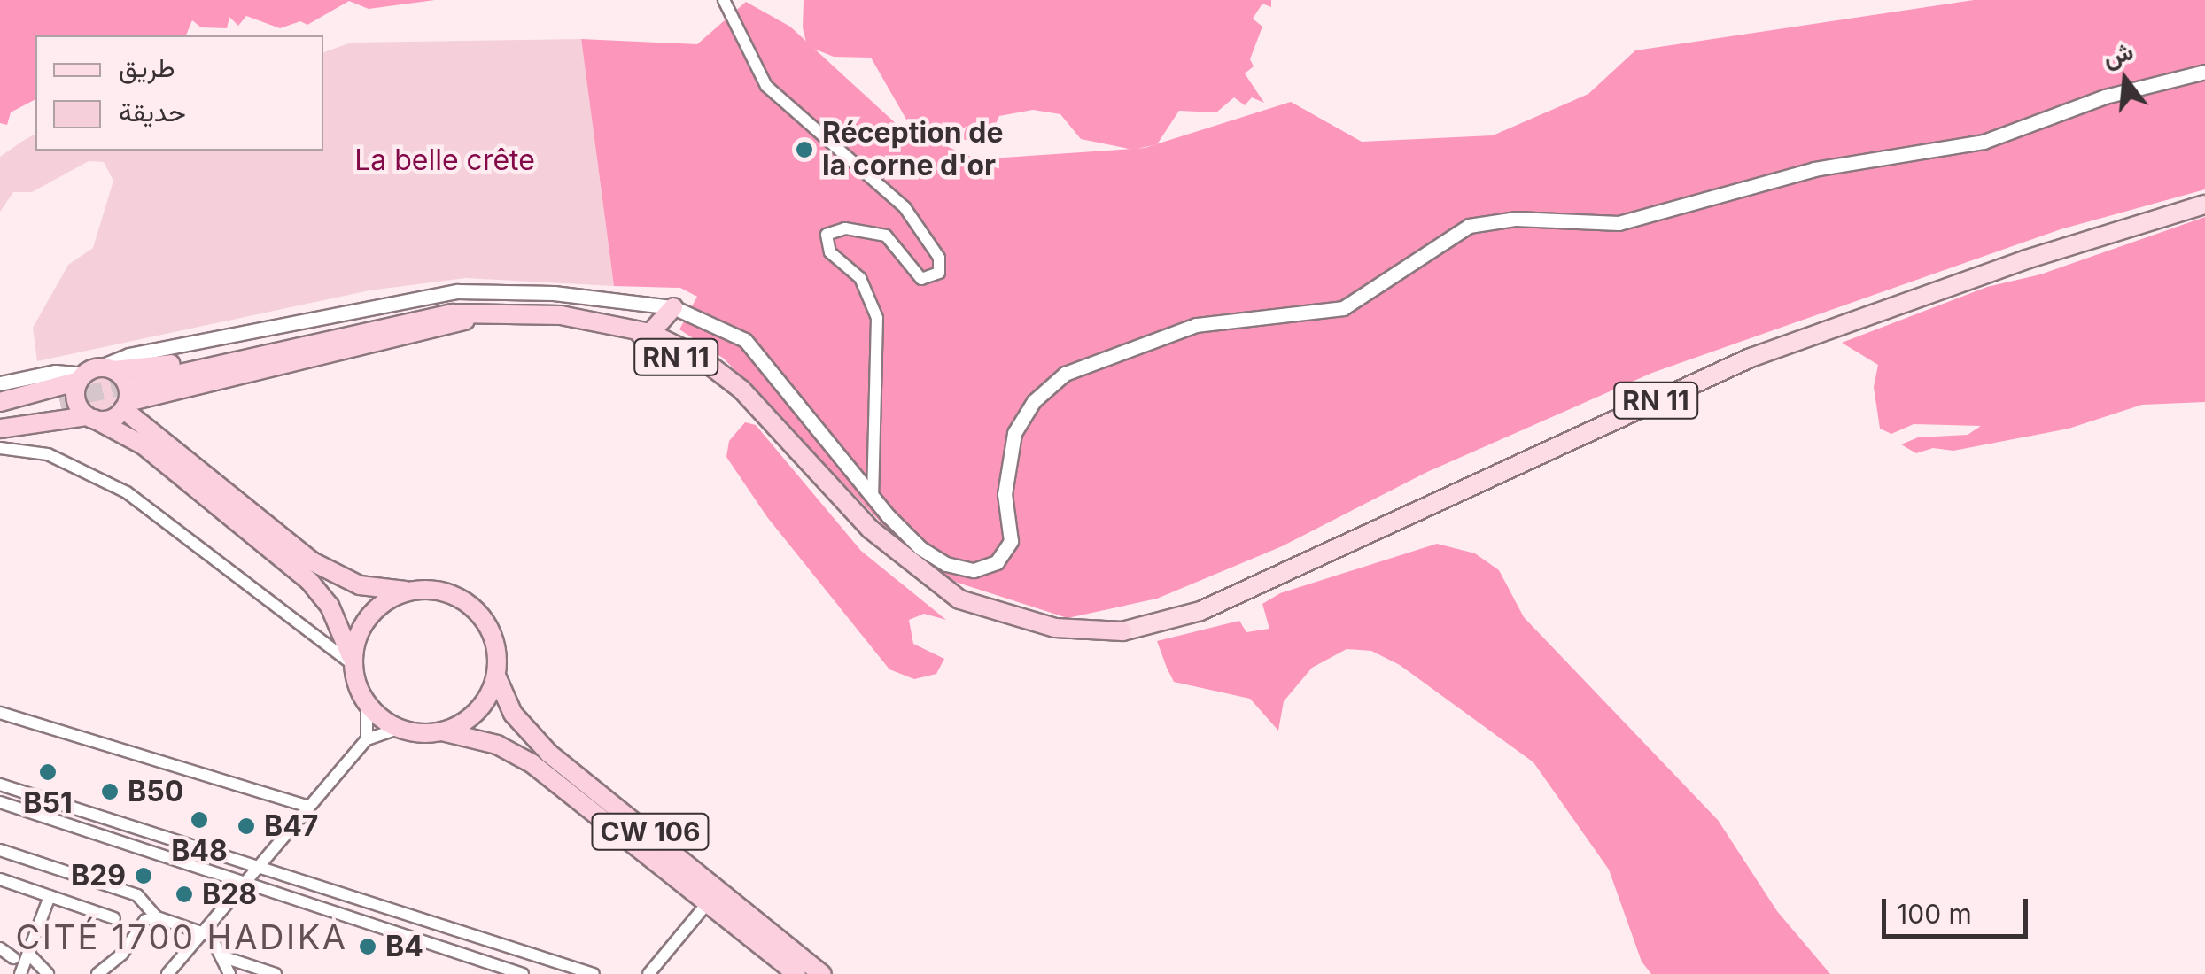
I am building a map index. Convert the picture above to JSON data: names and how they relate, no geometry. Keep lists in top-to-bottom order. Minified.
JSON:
{"streets":{"highway":["RN 11","CW 106"]},"districts":["CITÉ 1700 HADIKA"],"parks":["La belle crête"],"places":["Réception de la corne d'or","B51","B50","B48","B47","B29","B28","B4"],"legend":["طريق","حديقة"],"scale_bar":"100 m","north":"top"}
